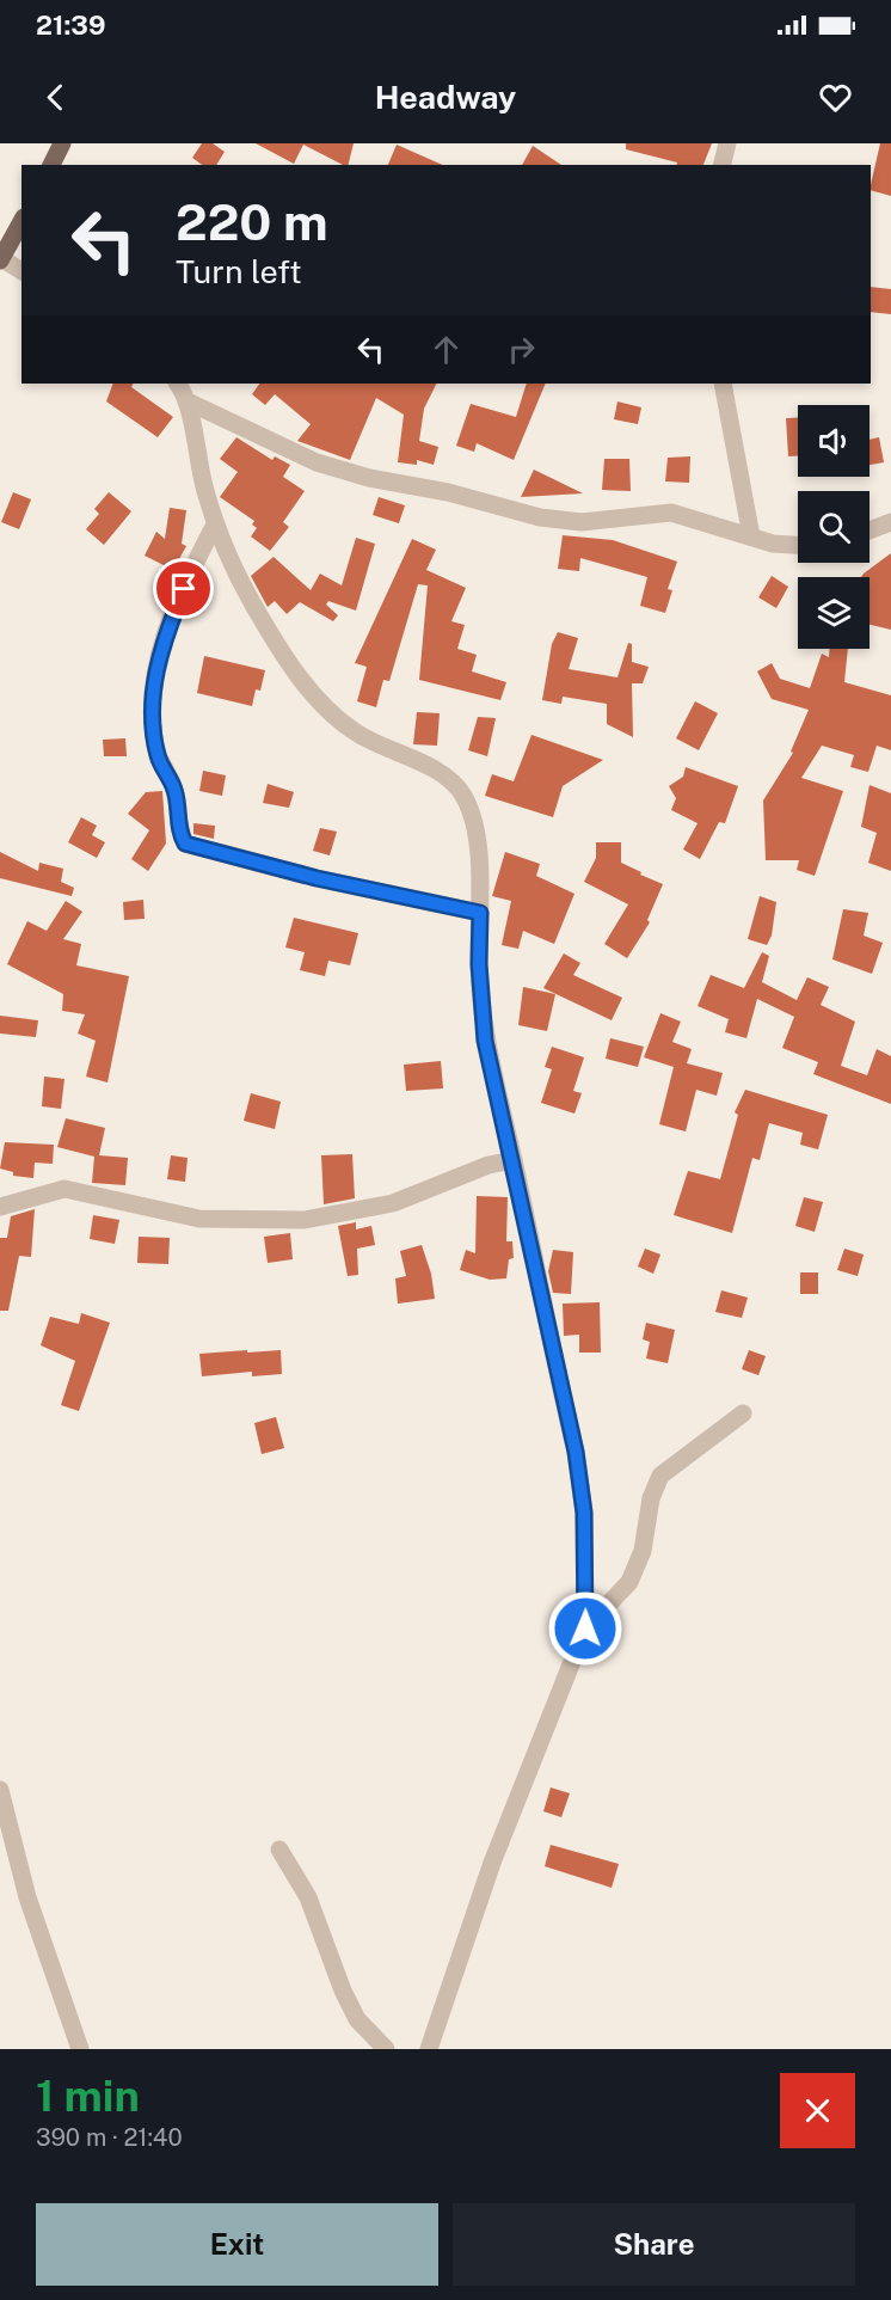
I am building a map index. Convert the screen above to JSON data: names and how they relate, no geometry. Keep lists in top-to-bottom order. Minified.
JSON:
{"page":{"status":"21:39","header":"Headway","turn":["220 m","Turn left"],"heading":["1 min","390 m · 21:40"],"buttons":["Exit","Share"]}}
